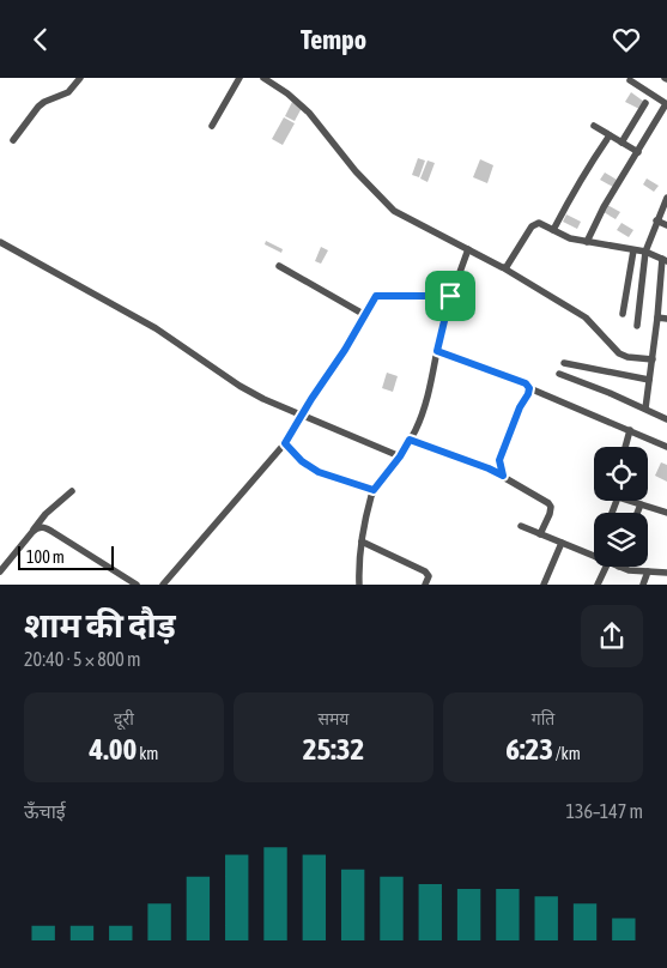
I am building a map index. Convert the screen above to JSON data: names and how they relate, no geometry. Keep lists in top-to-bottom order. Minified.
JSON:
{"scale_bar":"100 m","page":{"header":"Tempo","scale":"100 m","heading":["शाम की दौड़","20:40 · 5 × 800 m"],"stats":[["दूरी","4.00 km"],["समय","25:32"],["गति","6:23 /km"]],"chart":["ऊँचाई","136–147 m"]}}
